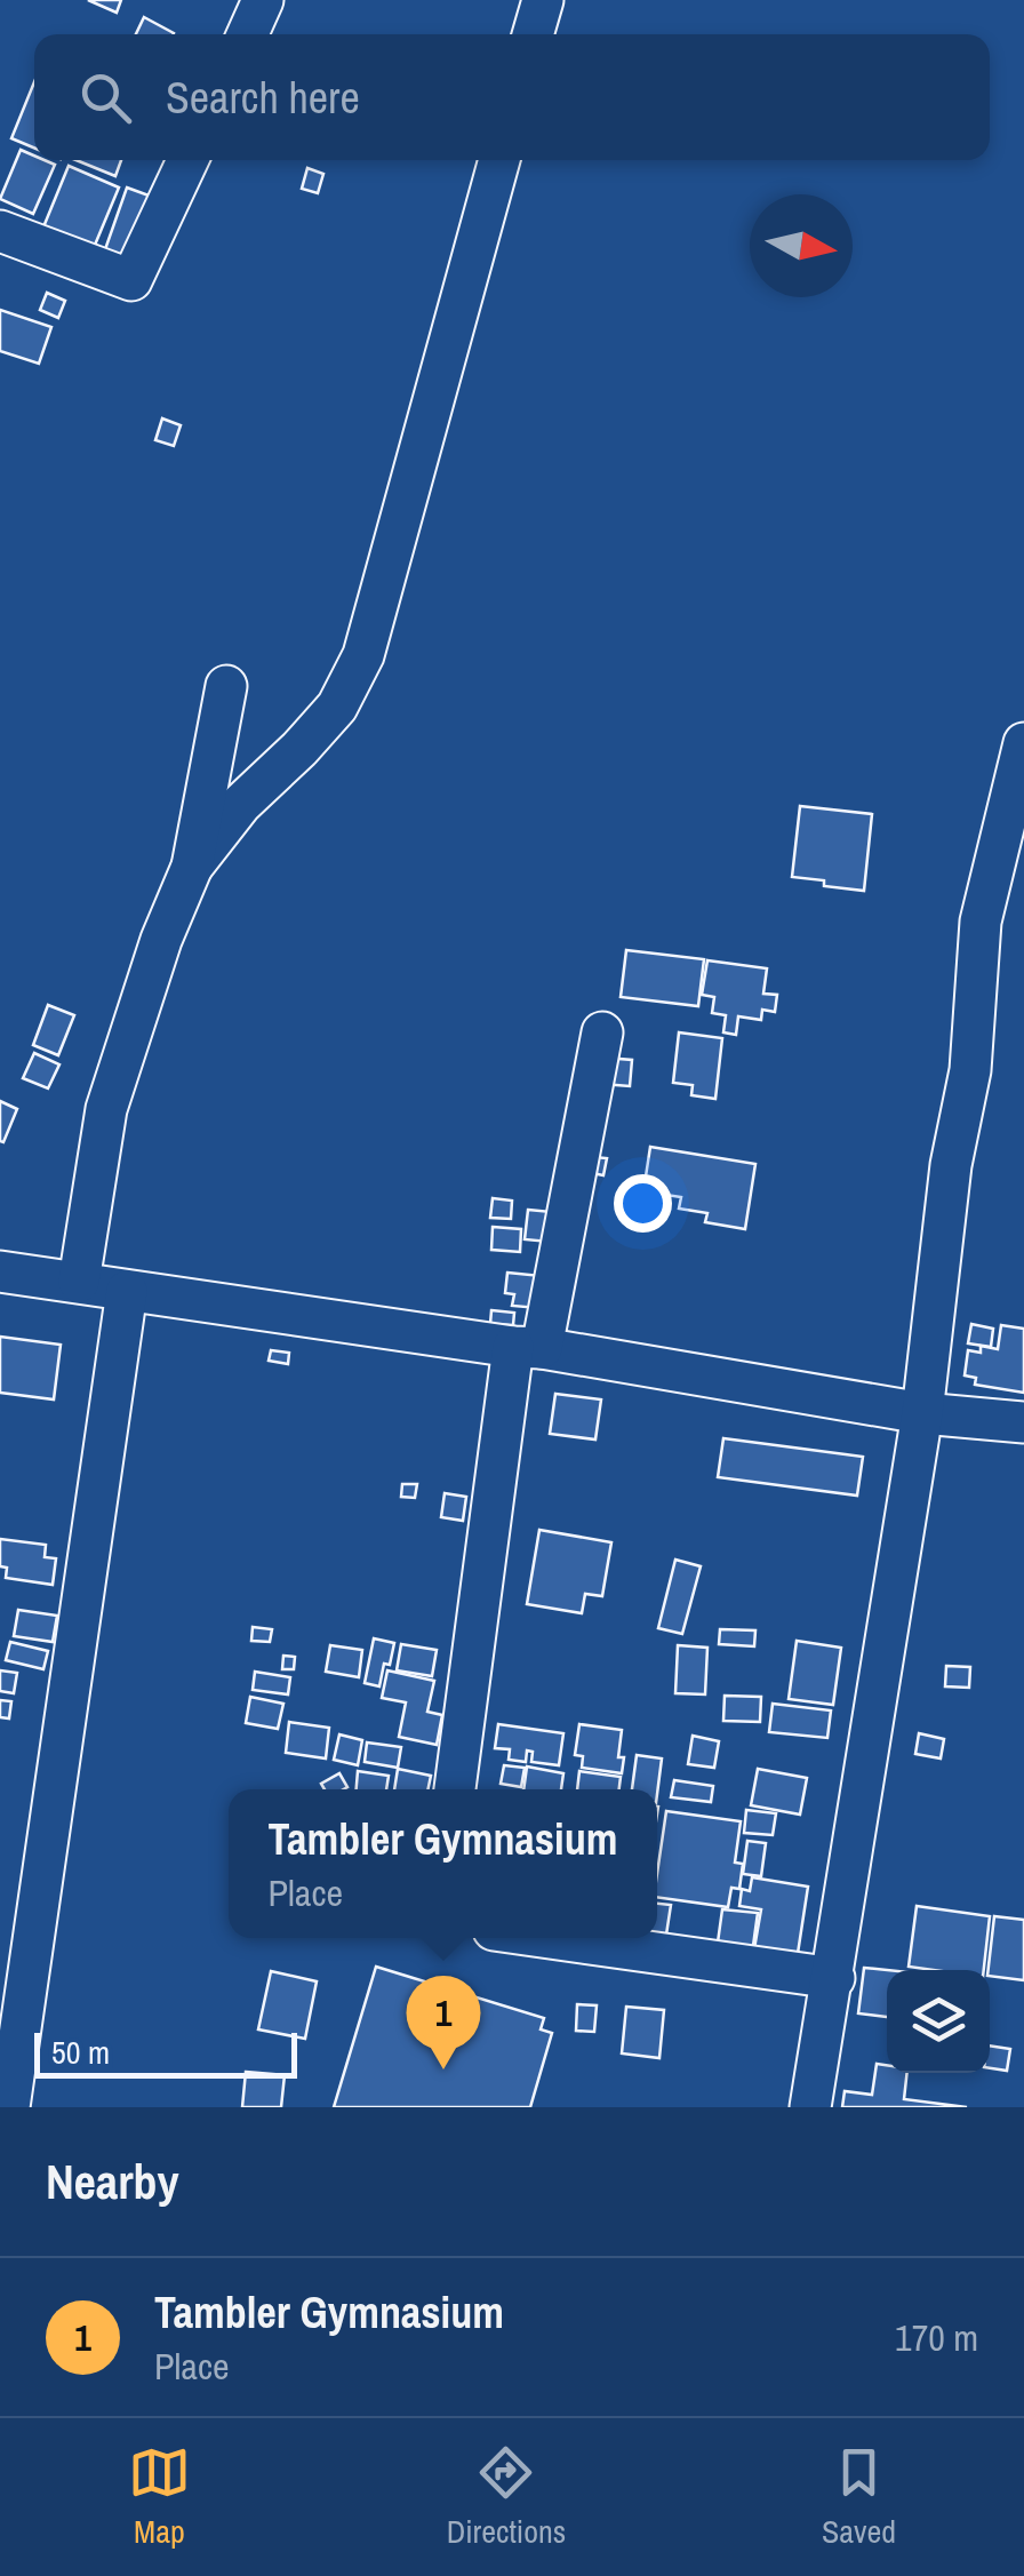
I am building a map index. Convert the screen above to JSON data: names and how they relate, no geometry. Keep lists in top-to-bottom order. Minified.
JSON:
{"scale_bar":"50 m","north":"right","page":{"search":"Search here","popup":["Tambler Gymnasium","Place"],"pins":"1","scale":"50 m","heading":"Nearby","list":[{"mark":"1","name":"Tambler Gymnasium","note":"Place","value":"170 m"}],"nav":["Map","Directions","Saved"]}}
